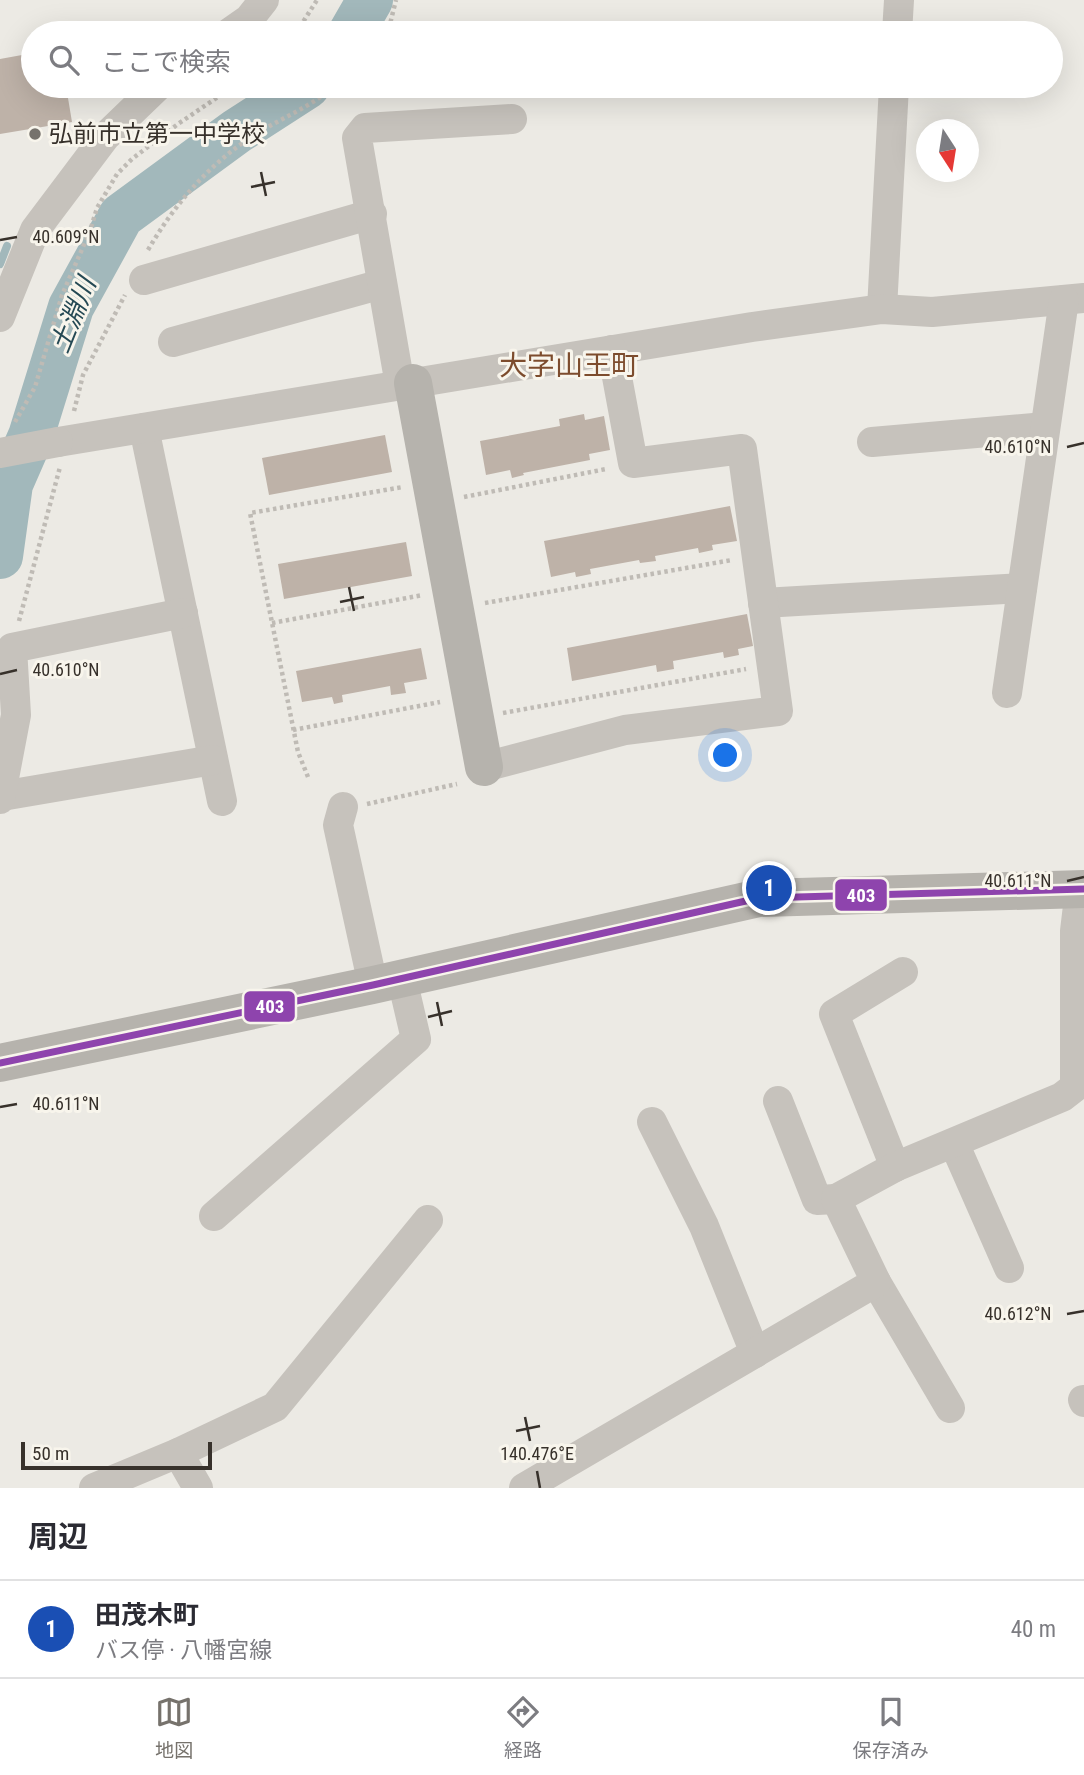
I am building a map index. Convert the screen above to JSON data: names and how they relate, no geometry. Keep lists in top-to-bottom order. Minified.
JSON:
{"districts":["大字山王町"],"water":["土淵川"],"places":["弘前市立第一中学校"],"lines":["transit line 403"],"scale_bar":"50 m","north":"bottom","page":{"search":"ここで検索","pins":"1","scale":"50 m","heading":"周辺","list":[{"mark":"1","name":"田茂木町","note":"バス停 · 八幡宮線","value":"40 m"}],"nav":["地図","経路","保存済み"]},"coordinates":["40.609°N","40.610°N","40.611°N","40.612°N","140.476°E"]}
